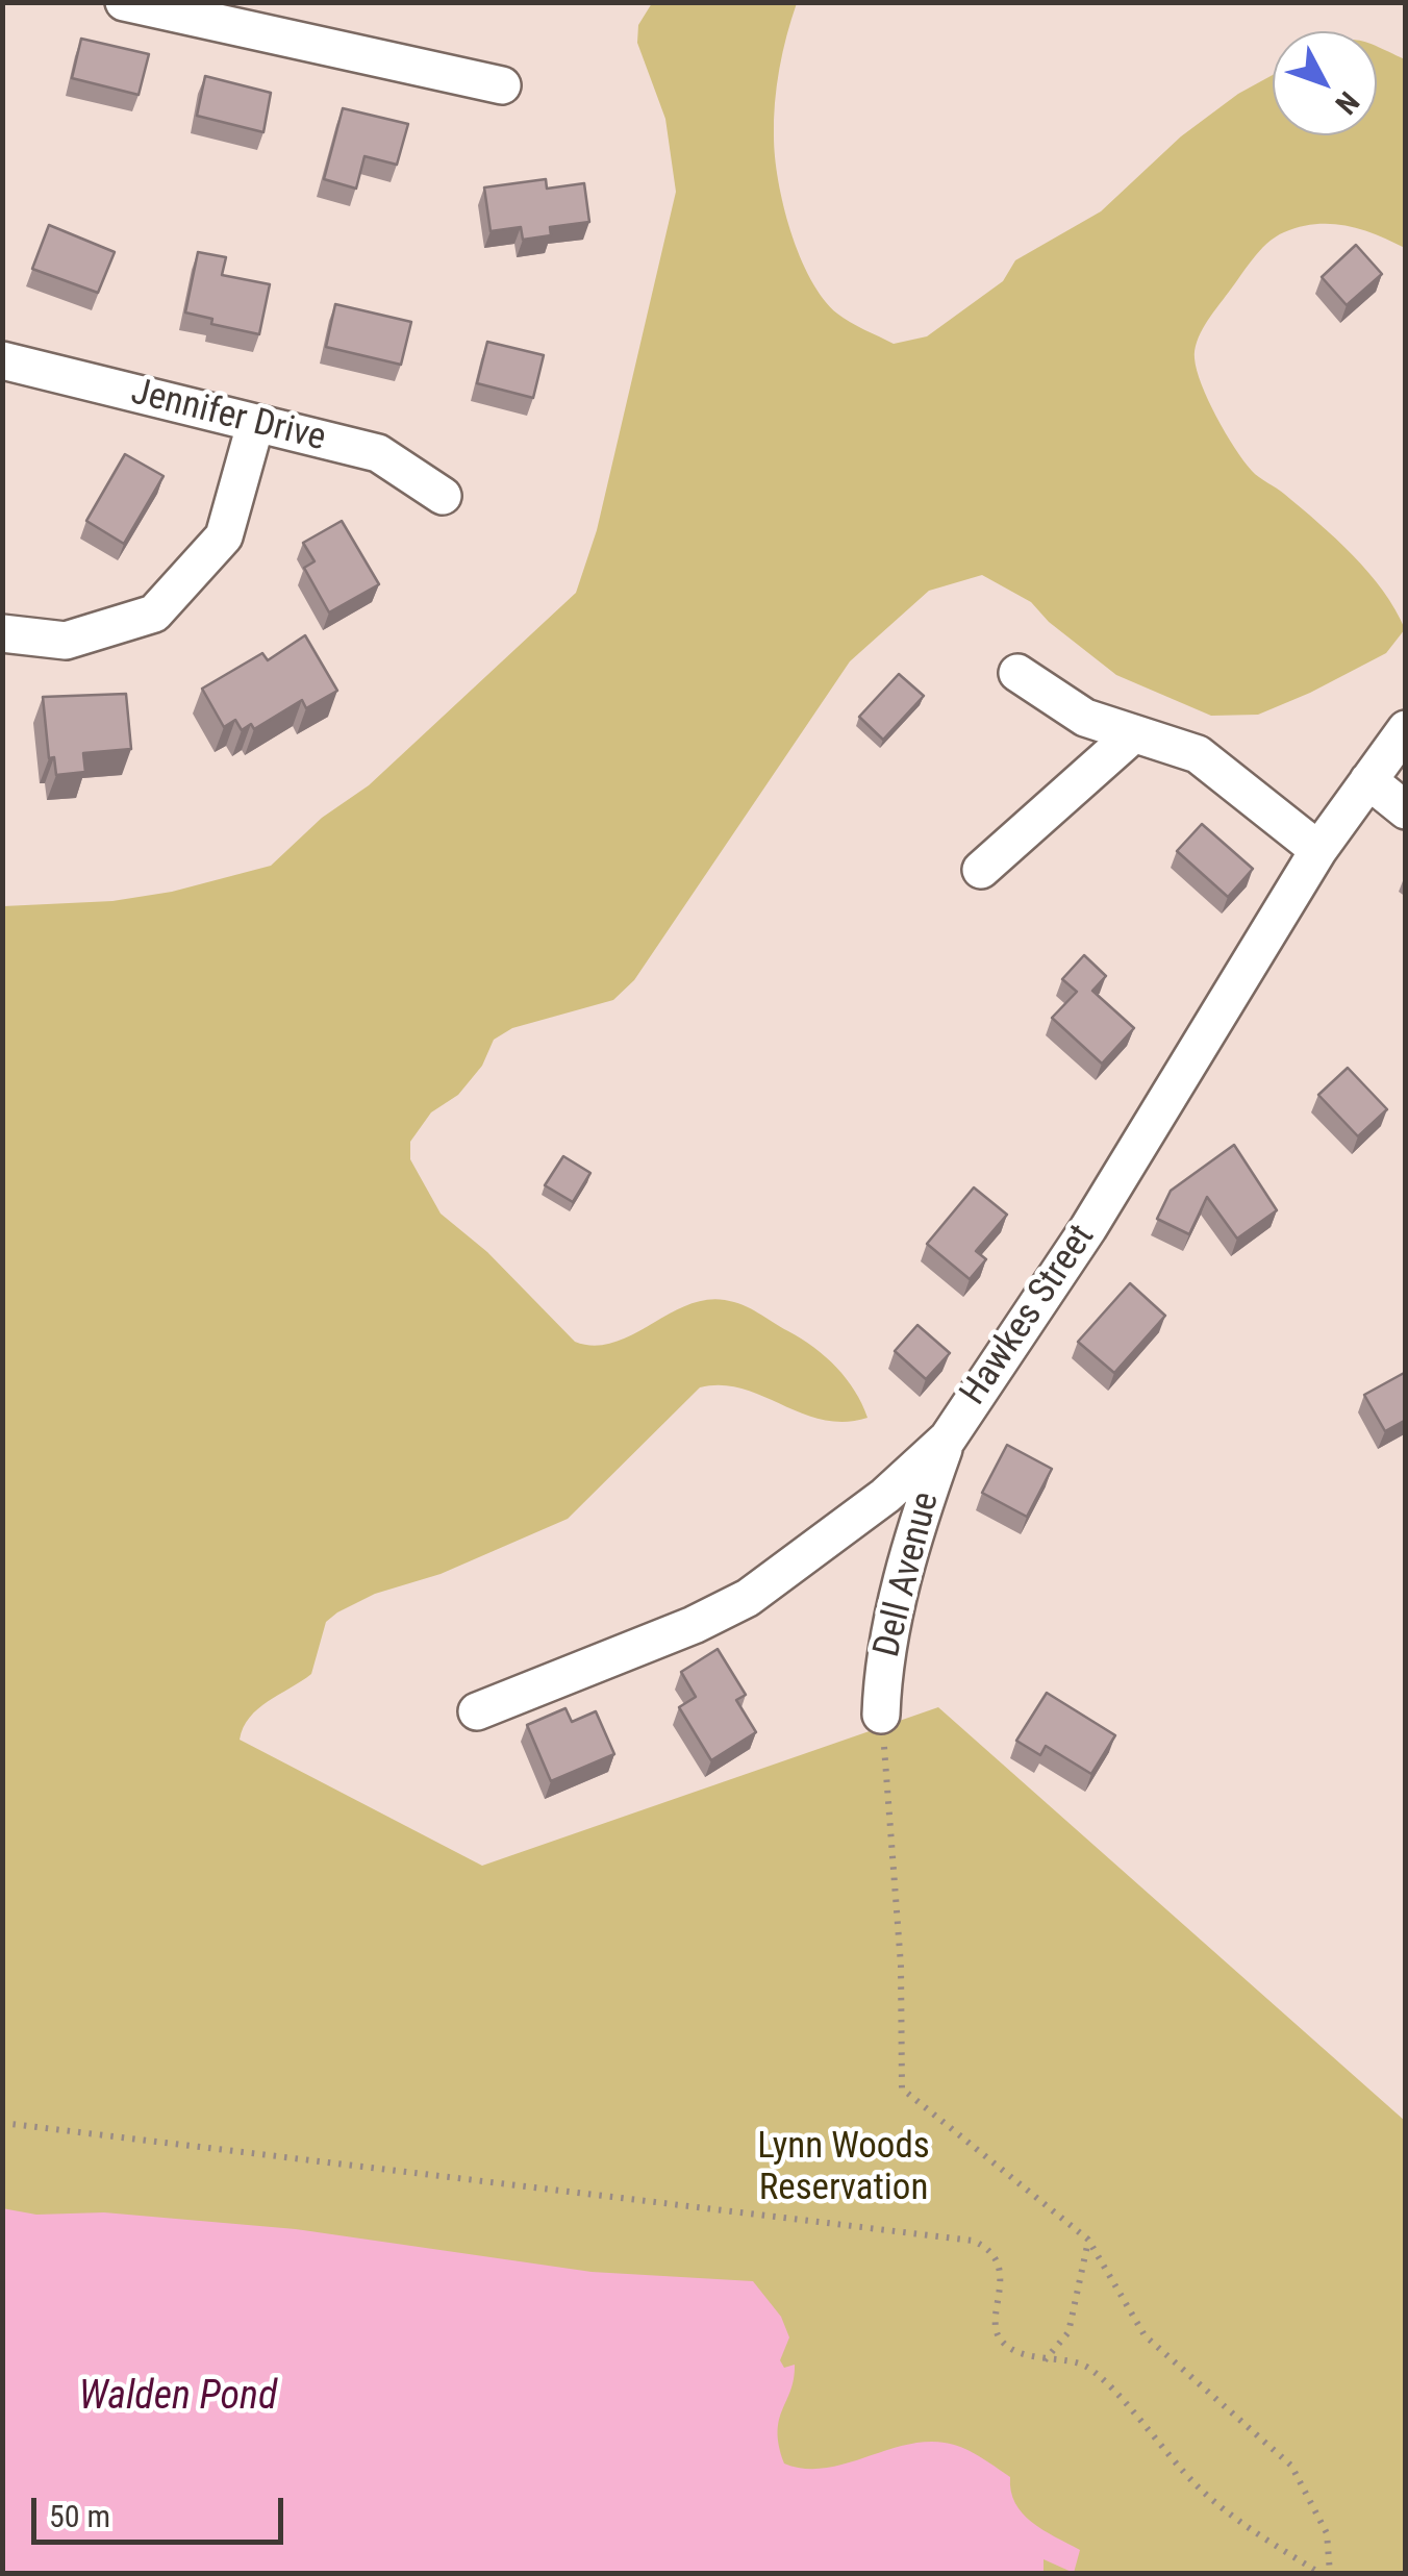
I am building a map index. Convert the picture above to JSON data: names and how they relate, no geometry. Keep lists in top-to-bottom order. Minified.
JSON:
{"streets":{"street":["Jennifer Drive","Hawkes Street","Dell Avenue"]},"crossings":[["Hawkes Street","Dell Avenue"]],"water":["Walden Pond"],"parks":["Lynn Woods Reservation"],"scale_bar":"50 m","north":"bottom right"}
